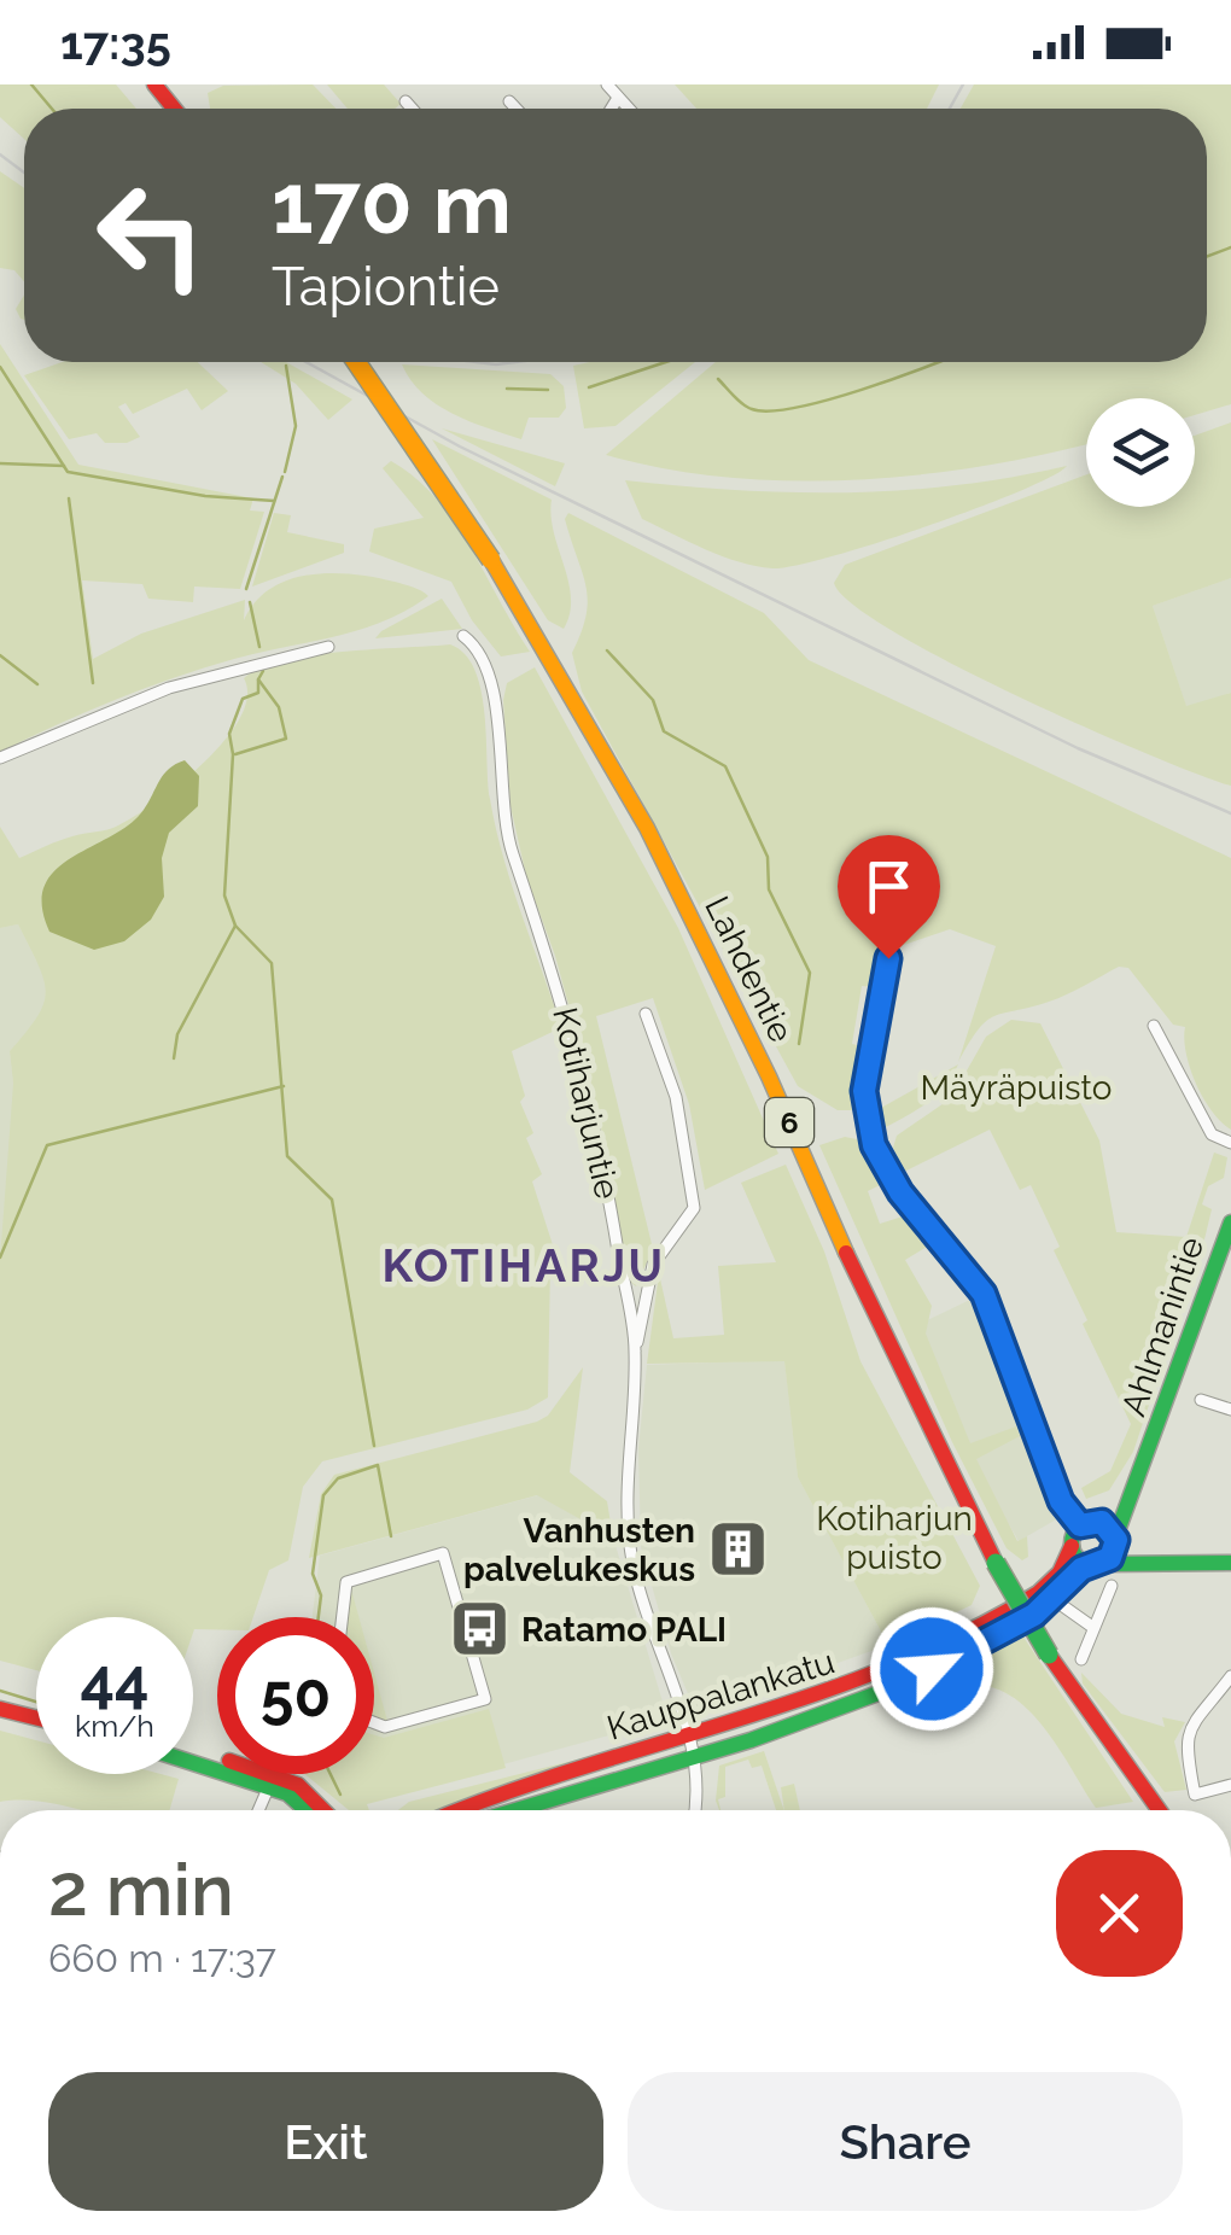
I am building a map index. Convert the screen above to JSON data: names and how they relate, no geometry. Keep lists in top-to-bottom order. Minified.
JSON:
{"streets":{"main road":["Lahdentie","6","Ahlmanintie","Kauppalankatu"],"street":["Kotiharjuntie"]},"crossings":[["Kotiharjuntie","Kauppalankatu"],["Ahlmanintie","Kauppalankatu"]],"districts":["KOTIHARJU"],"parks":["Mäyräpuisto","Kotiharjun puisto"],"places":{"building":["Vanhusten palvelukeskus"],"bus stop":["Ratamo PALI"]},"page":{"status":"17:35","turn":["170 m","Tapiontie"],"speed":"44 km/h","limit":"50","heading":["2 min","660 m · 17:37"],"buttons":["Exit","Share"]}}
